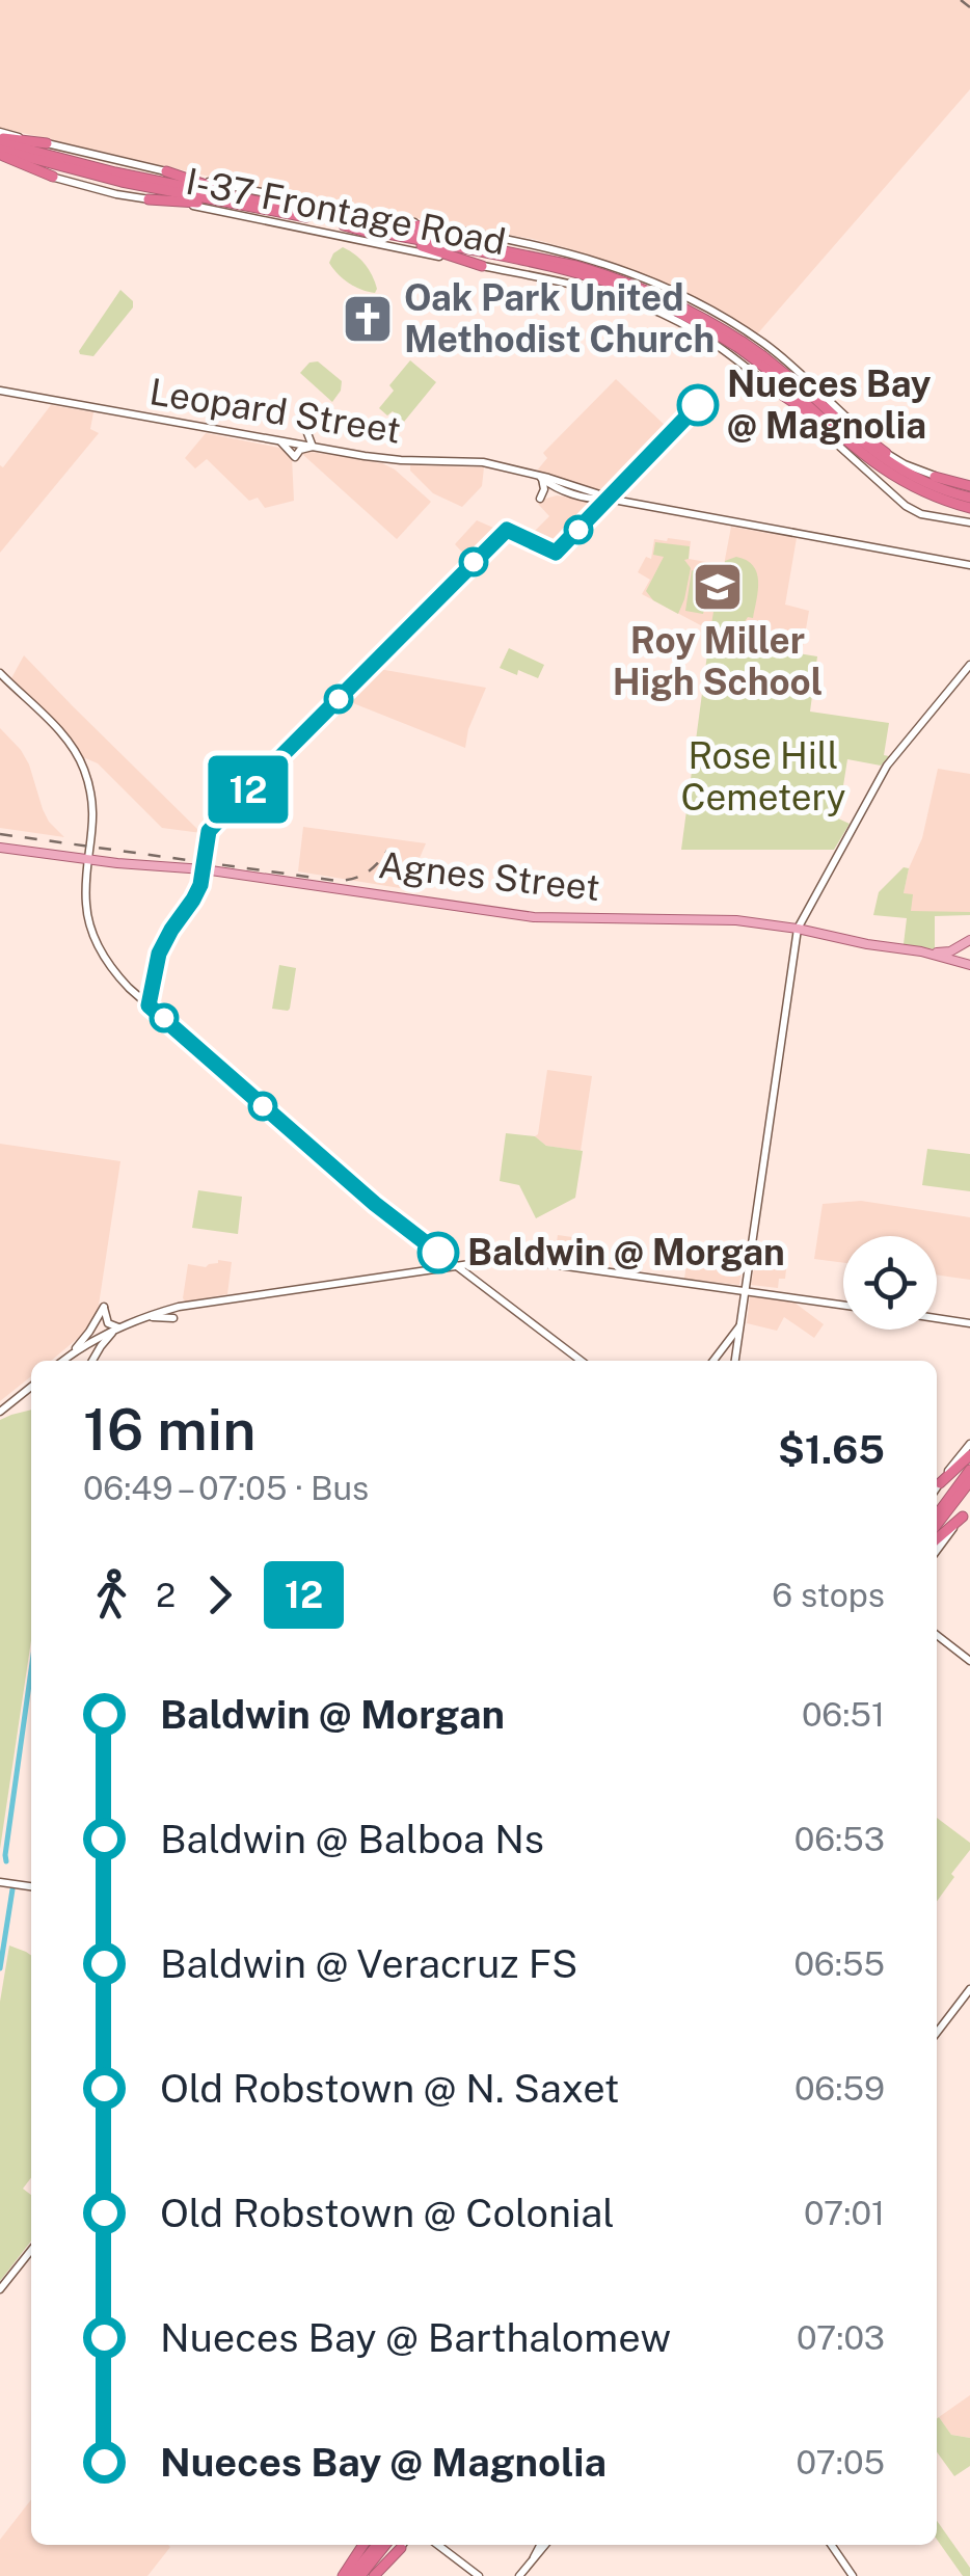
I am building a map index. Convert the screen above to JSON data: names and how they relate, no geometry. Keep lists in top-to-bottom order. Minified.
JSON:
{"streets":{"main road":["I-37 Frontage Road","Leopard Street","Agnes Street"]},"parks":["Rose Hill Cemetery"],"places":{"church":["Oak Park United Methodist Church"],"other":["Nueces Bay @ Magnolia","Baldwin @ Morgan"],"school or university":["Roy Miller High School"]},"lines":["bus line 12"],"page":{"on_map":"12","heading":["16 min","06:49 – 07:05 · Bus","$1.65"],"legs":["2","12","6 stops"],"list":[{"name":"Baldwin @ Morgan","value":"06:51"},{"name":"Baldwin @ Balboa Ns","value":"06:53"},{"name":"Baldwin @ Veracruz FS","value":"06:55"},{"name":"Old Robstown @ N. Saxet","value":"06:59"},{"name":"Old Robstown @ Colonial","value":"07:01"},{"name":"Nueces Bay @ Barthalomew","value":"07:03"},{"name":"Nueces Bay @ Magnolia","value":"07:05"}]}}
